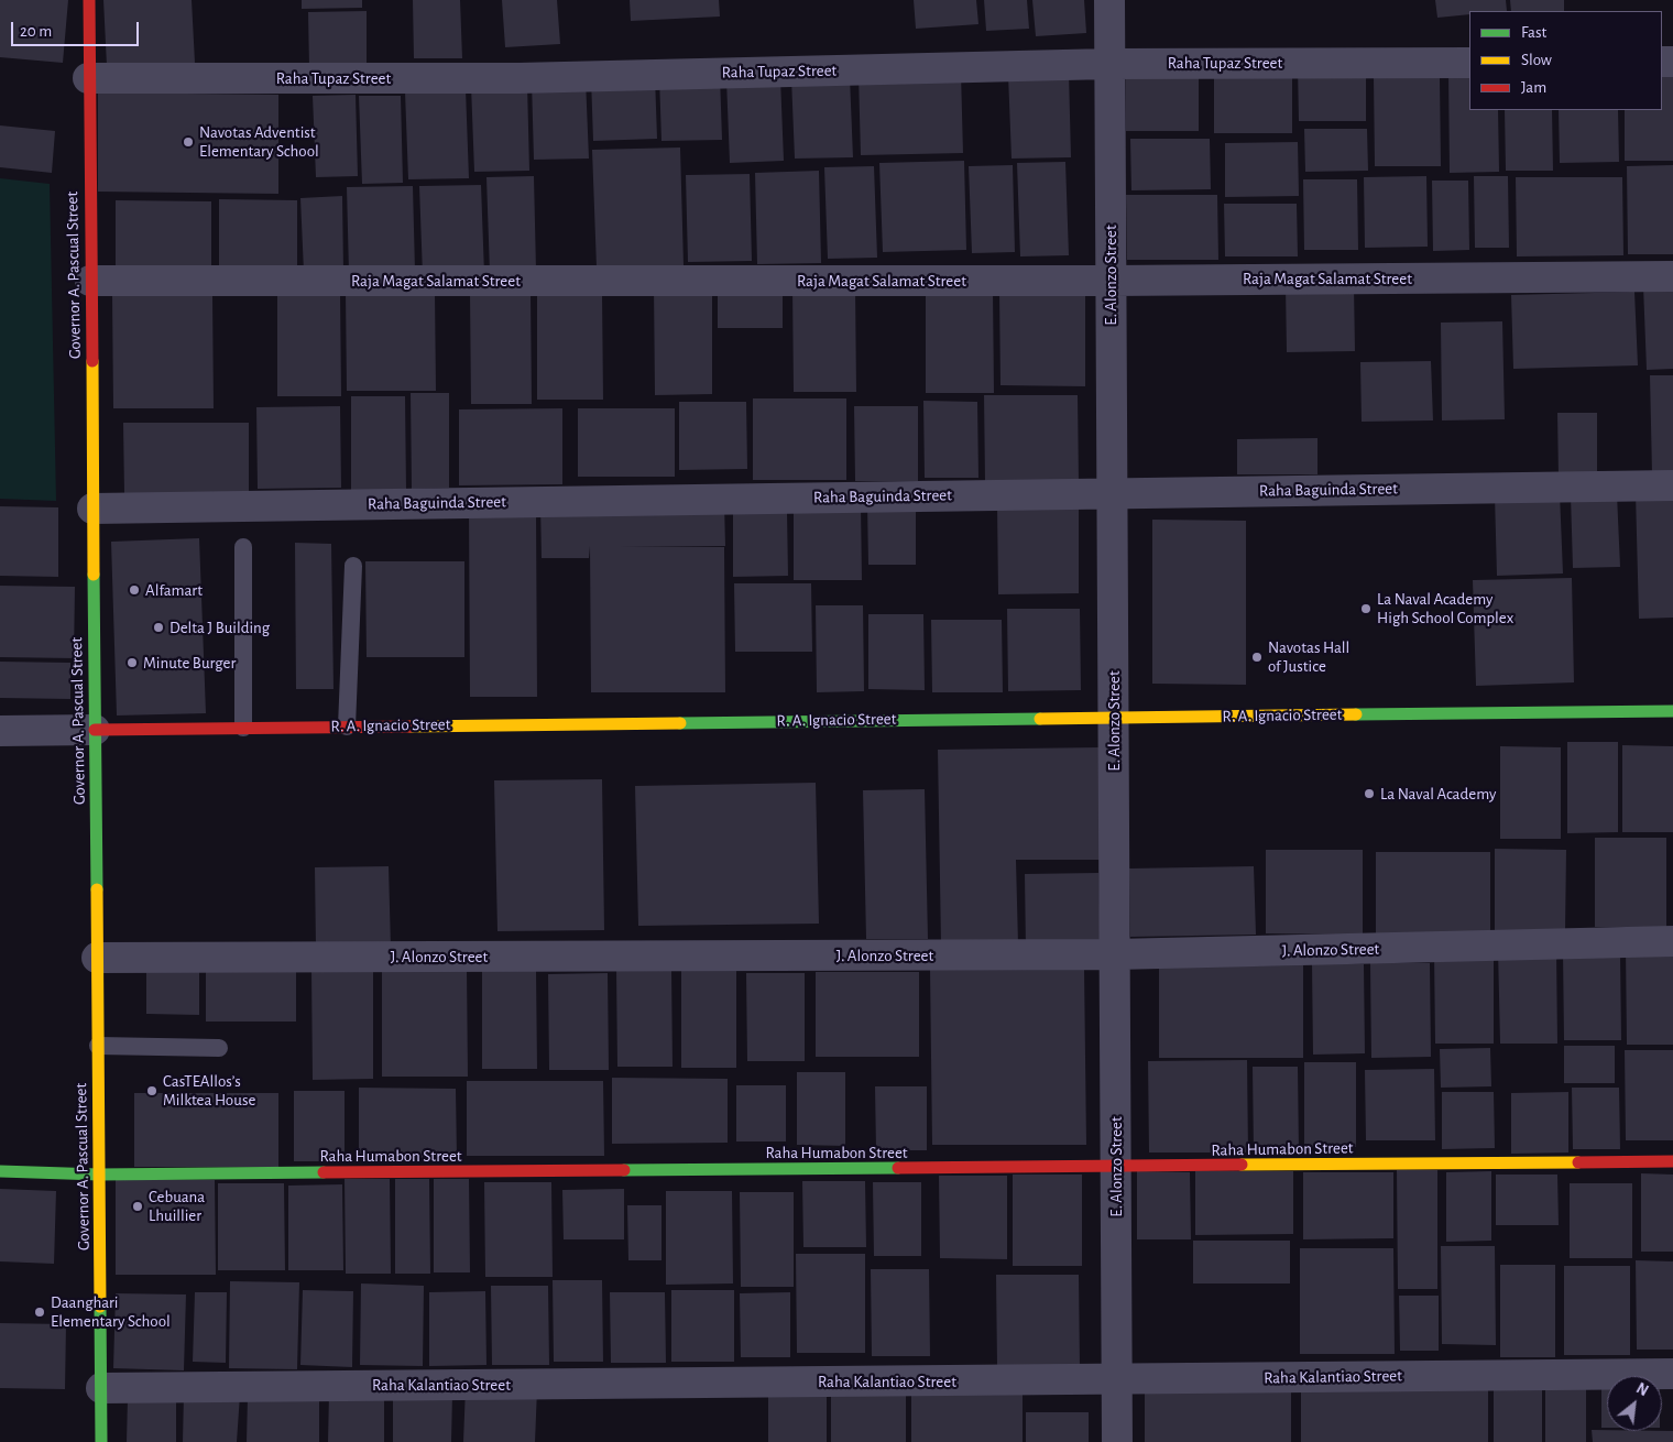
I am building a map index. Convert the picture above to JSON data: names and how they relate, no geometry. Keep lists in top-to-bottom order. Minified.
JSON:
{"streets":{"street":["Raha Tupaz Street","Governor A. Pascual Street","E. Alonzo Street","Raja Magat Salamat Street","Raha Baguinda Street","R. A. Ignacio Street","J. Alonzo Street","Raha Humabon Street","Raha Kalantiao Street"]},"crossings":[["Raha Tupaz Street","Governor A. Pascual Street"],["Raha Tupaz Street","E. Alonzo Street"],["Governor A. Pascual Street","Raja Magat Salamat Street"],["Governor A. Pascual Street","Raha Baguinda Street"],["Governor A. Pascual Street","R. A. Ignacio Street"],["Governor A. Pascual Street","J. Alonzo Street"],["Governor A. Pascual Street","Raha Humabon Street"],["Governor A. Pascual Street","Raha Kalantiao Street"],["E. Alonzo Street","Raja Magat Salamat Street"],["E. Alonzo Street","Raha Baguinda Street"],["E. Alonzo Street","R. A. Ignacio Street"],["E. Alonzo Street","J. Alonzo Street"],["E. Alonzo Street","Raha Humabon Street"],["E. Alonzo Street","Raha Kalantiao Street"]],"places":["Navotas Adventist Elementary School","Alfamart","La Naval Academy High School Complex","Delta J Building","Navotas Hall of Justice","Minute Burger","La Naval Academy","CasTEAllos’s Milktea House","Cebuana Lhuillier","Daanghari Elementary School"],"legend":["Fast","Slow","Jam"],"scale_bar":"20 m","north":"top right"}
